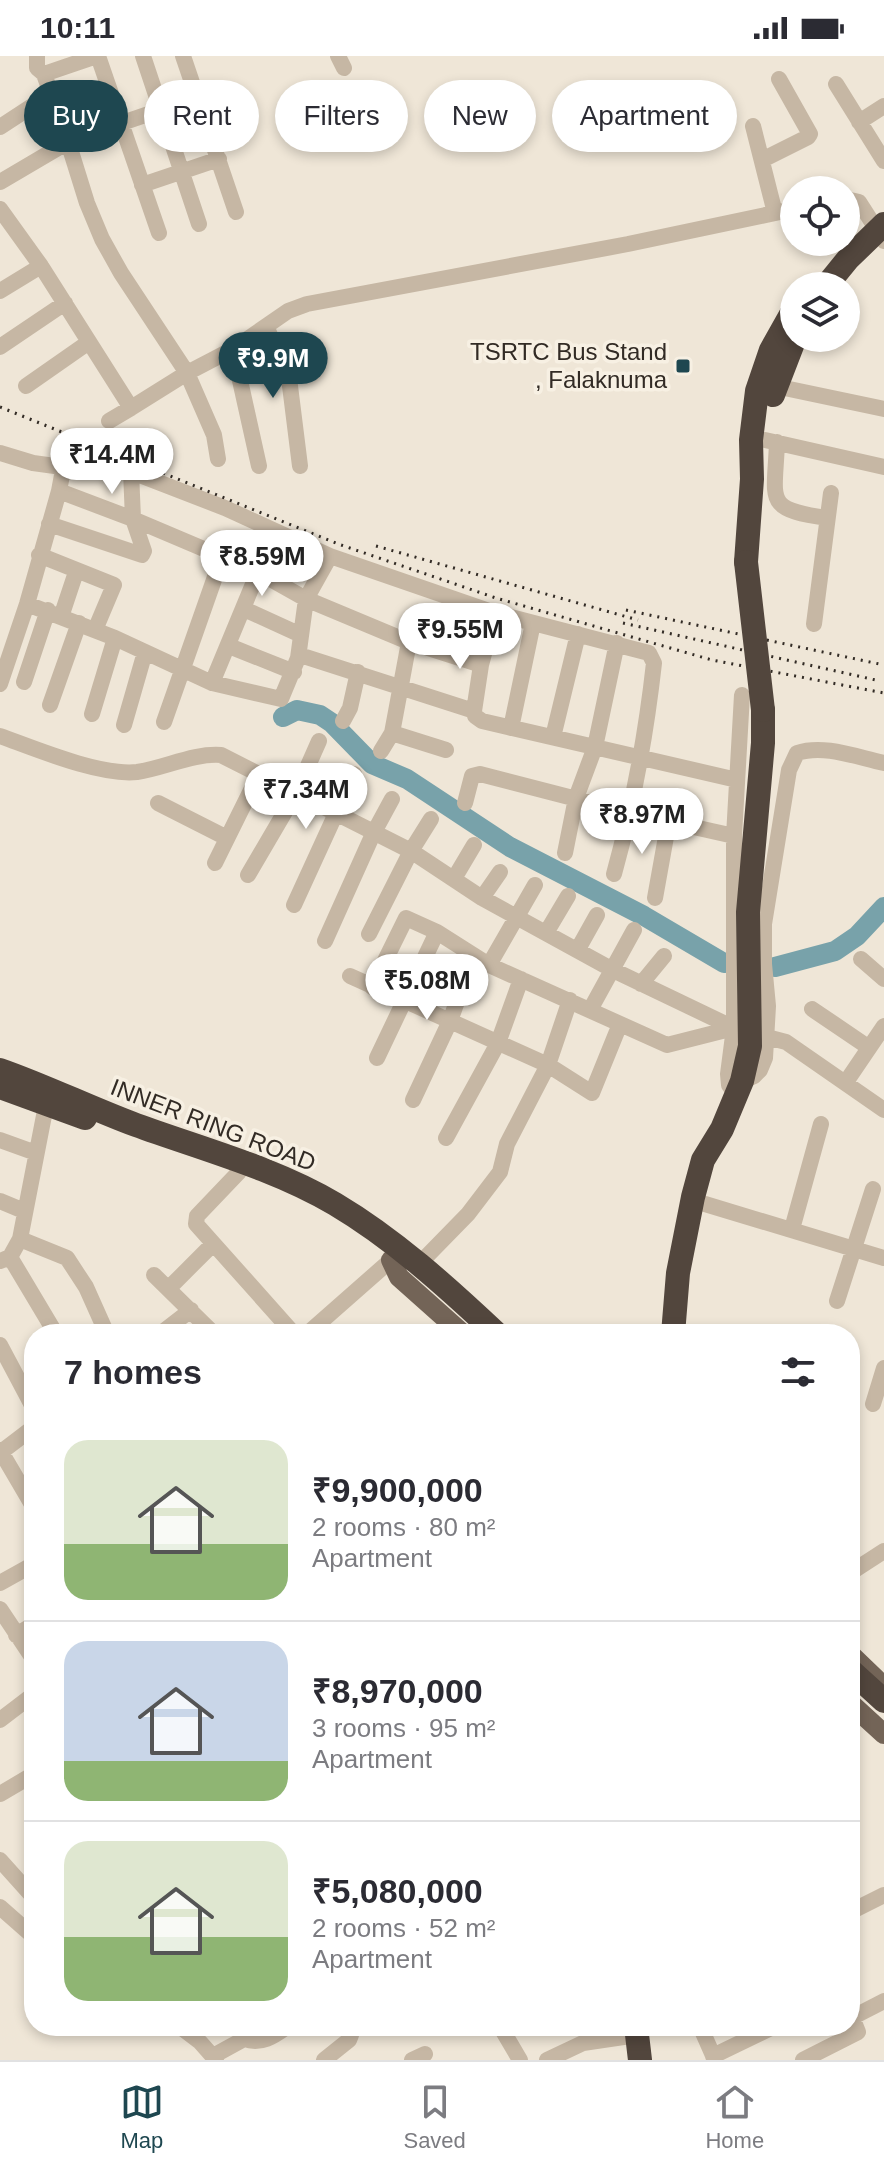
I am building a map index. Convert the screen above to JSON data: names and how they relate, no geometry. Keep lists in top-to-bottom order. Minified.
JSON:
{"streets":{"highway":["INNER RING ROAD"]},"places":{"transit":["TSRTC Bus Stand , Falaknuma"]},"page":{"status":"10:11","chip":["Buy","Rent","Filters","New","Apartment"],"price":["₹9.9M","₹14.4M","₹8.59M","₹9.55M","₹7.34M","₹8.97M","₹5.08M"],"heading":"7 homes","list":[{"name":"₹9,900,000","note":"2 rooms · 80 m² · Apartment"},{"name":"₹8,970,000","note":"3 rooms · 95 m² · Apartment"},{"name":"₹5,080,000","note":"2 rooms · 52 m² · Apartment"}],"tabs":["Map","Saved","Home"]}}
